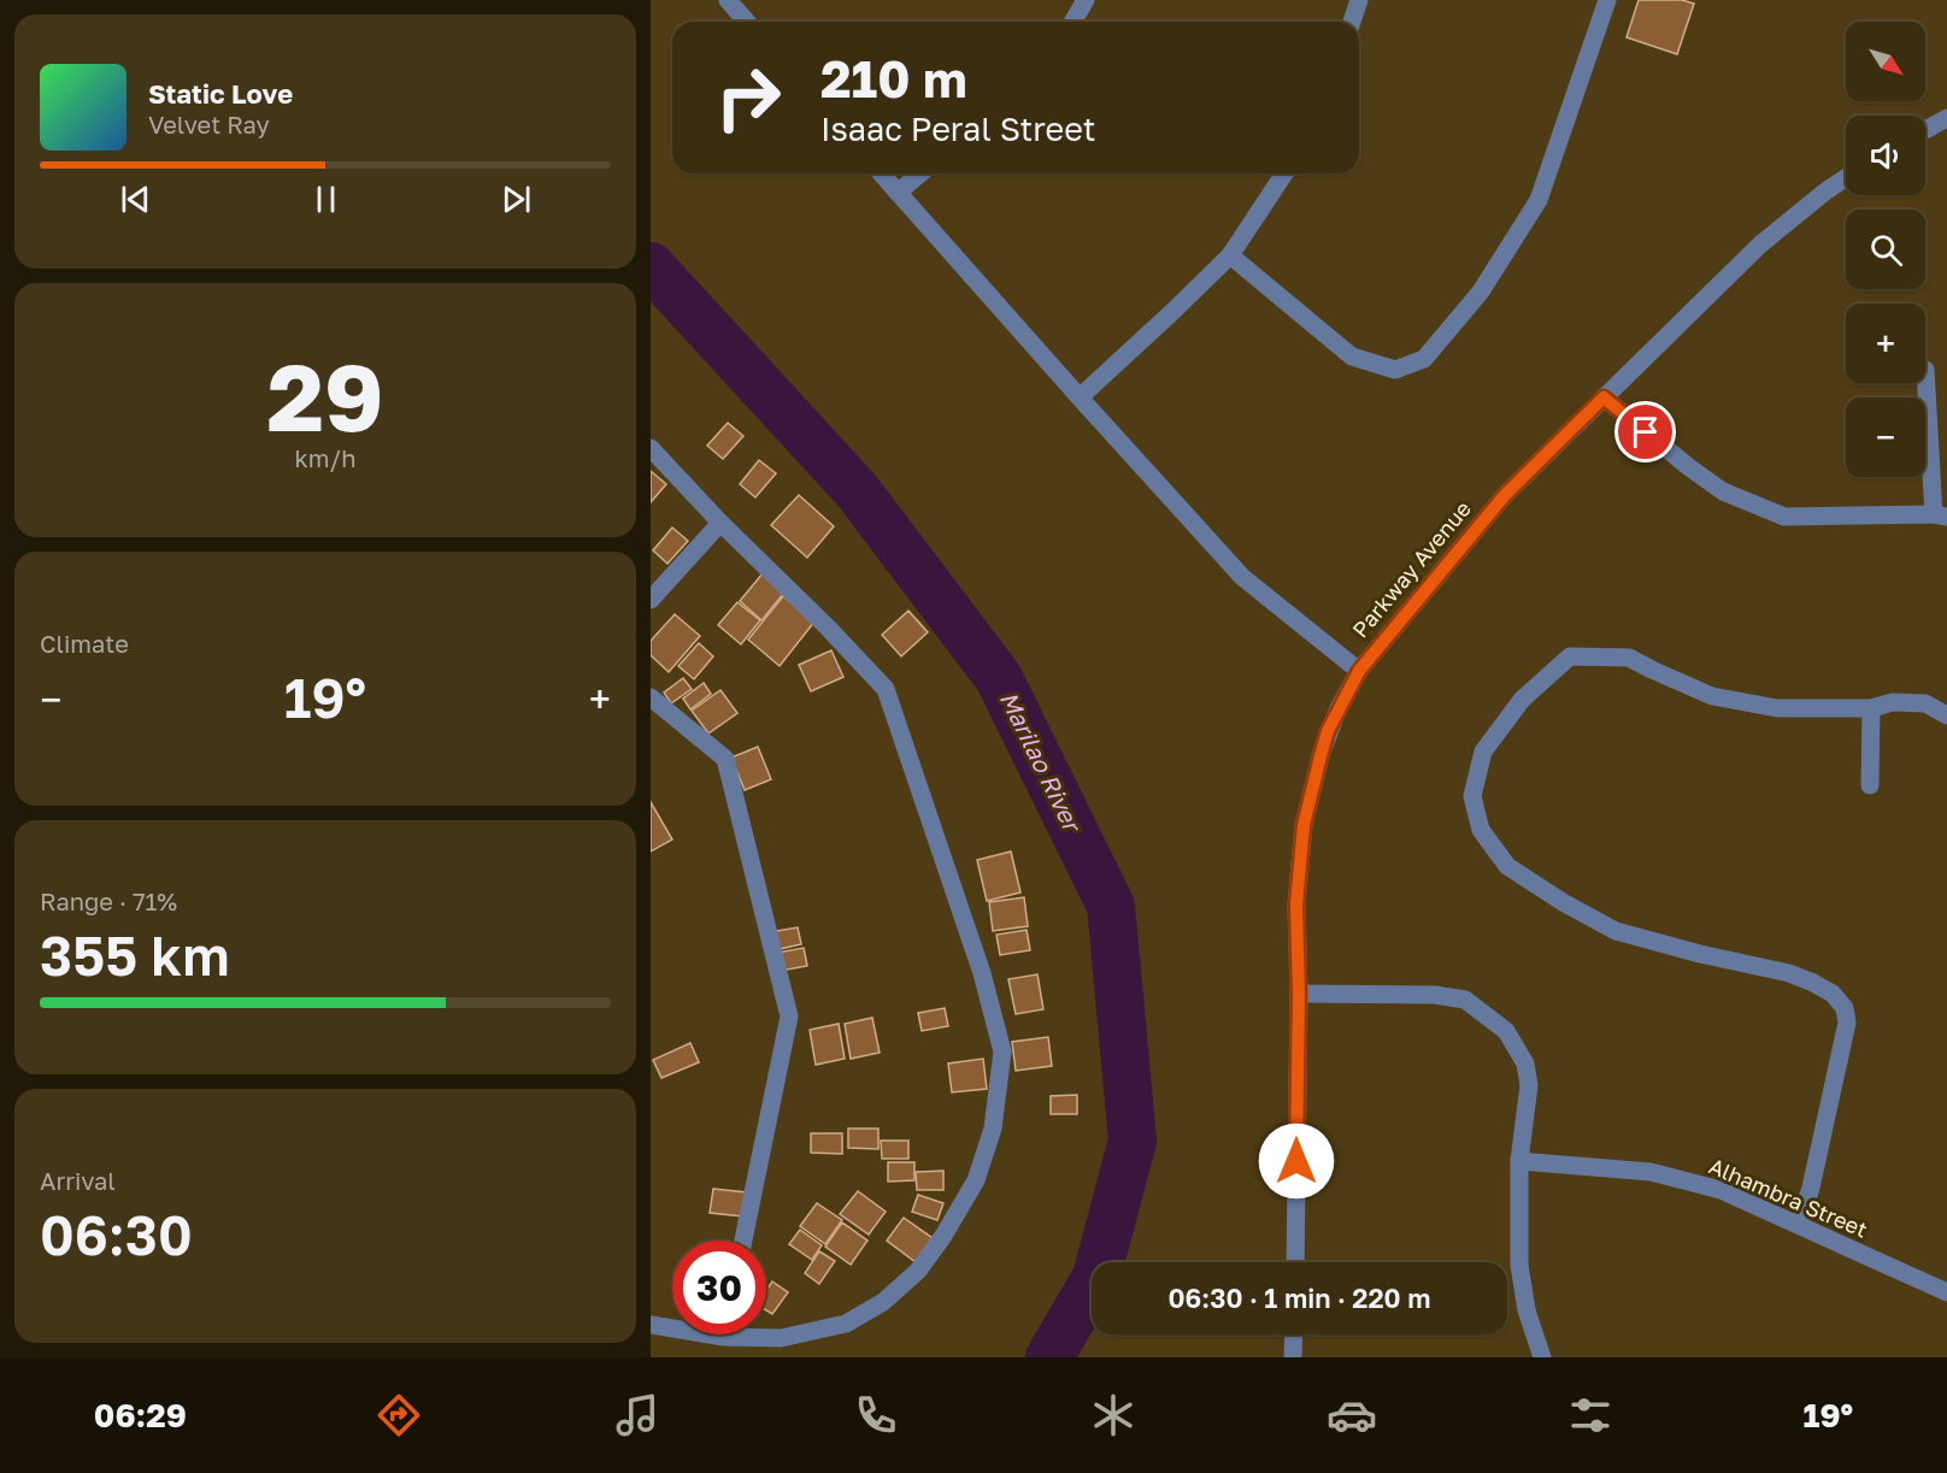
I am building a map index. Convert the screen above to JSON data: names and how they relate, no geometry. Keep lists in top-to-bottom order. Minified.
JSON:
{"streets":{"street":["Parkway Avenue","Alhambra Street"]},"water":["Marilao River"],"north":"bottom right","page":{"map_buttons":["+","−"],"turn":["210 m","Isaac Peral Street"],"song":["Static Love","Velvet Ray"],"tile":[["29","km/h"],"Climate",["Range · 71%","355 km"],["Arrival","06:30"]],"heat":["−","19°","+"],"limit":"30","trip":"06:30 · 1 min · 220 m","tabs":["06:29","19°"]}}
